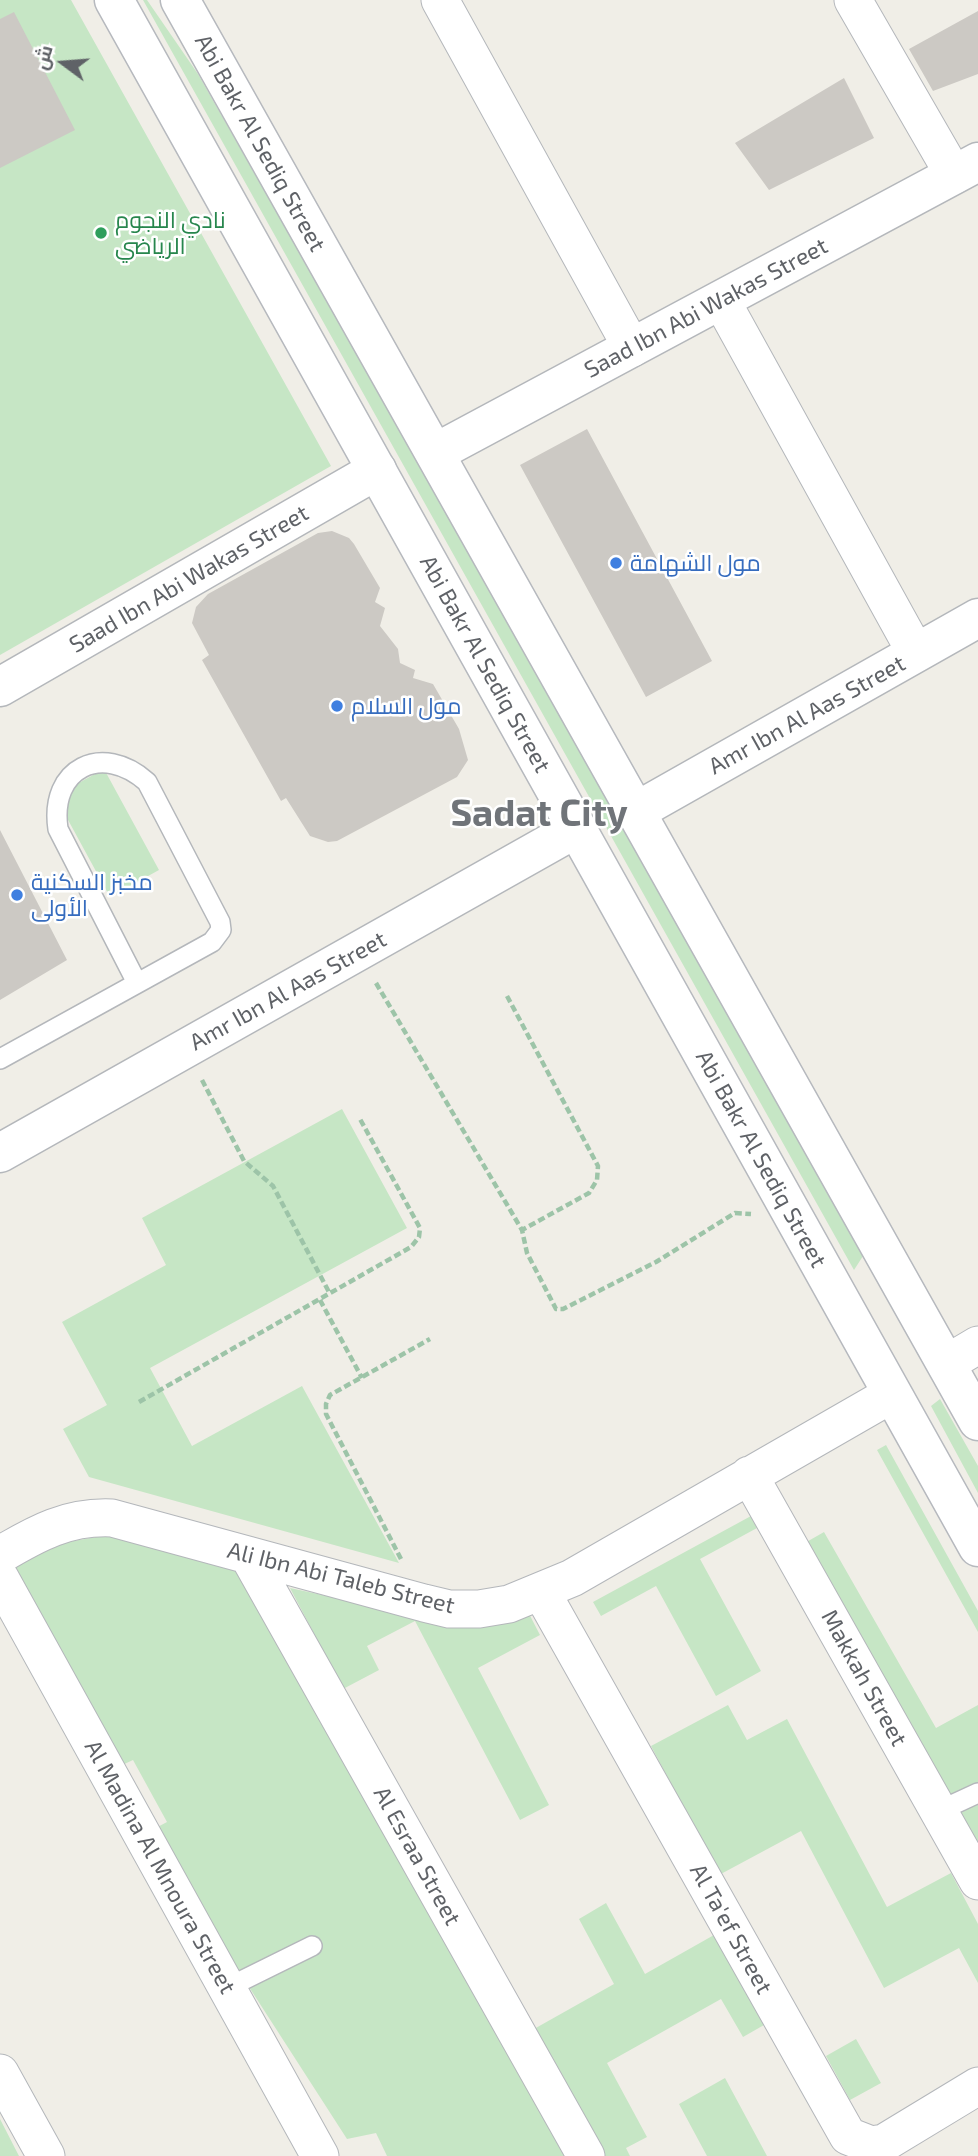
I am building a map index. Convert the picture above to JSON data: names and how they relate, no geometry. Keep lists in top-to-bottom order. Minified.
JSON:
{"streets":{"main road":["Abi Bakr Al Sediq Street","Saad Ibn Abi Wakas Street","Amr Ibn Al Aas Street"],"street":["Ali Ibn Abi Taleb Street","Makkah Street","Al Esraa Street","Al Madina Al Mnoura Street","Al Ta'ef Street"]},"crossings":[["Abi Bakr Al Sediq Street","Saad Ibn Abi Wakas Street"],["Abi Bakr Al Sediq Street","Amr Ibn Al Aas Street"],["Abi Bakr Al Sediq Street","Ali Ibn Abi Taleb Street"],["Ali Ibn Abi Taleb Street","Makkah Street"],["Ali Ibn Abi Taleb Street","Al Esraa Street"],["Ali Ibn Abi Taleb Street","Al Ta'ef Street"]],"districts":["Sadat City"],"places":["نادي النجوم الرياضي","مول الشهامة","مول السلام","مخبز السكنية الأولى"],"north":"left"}
